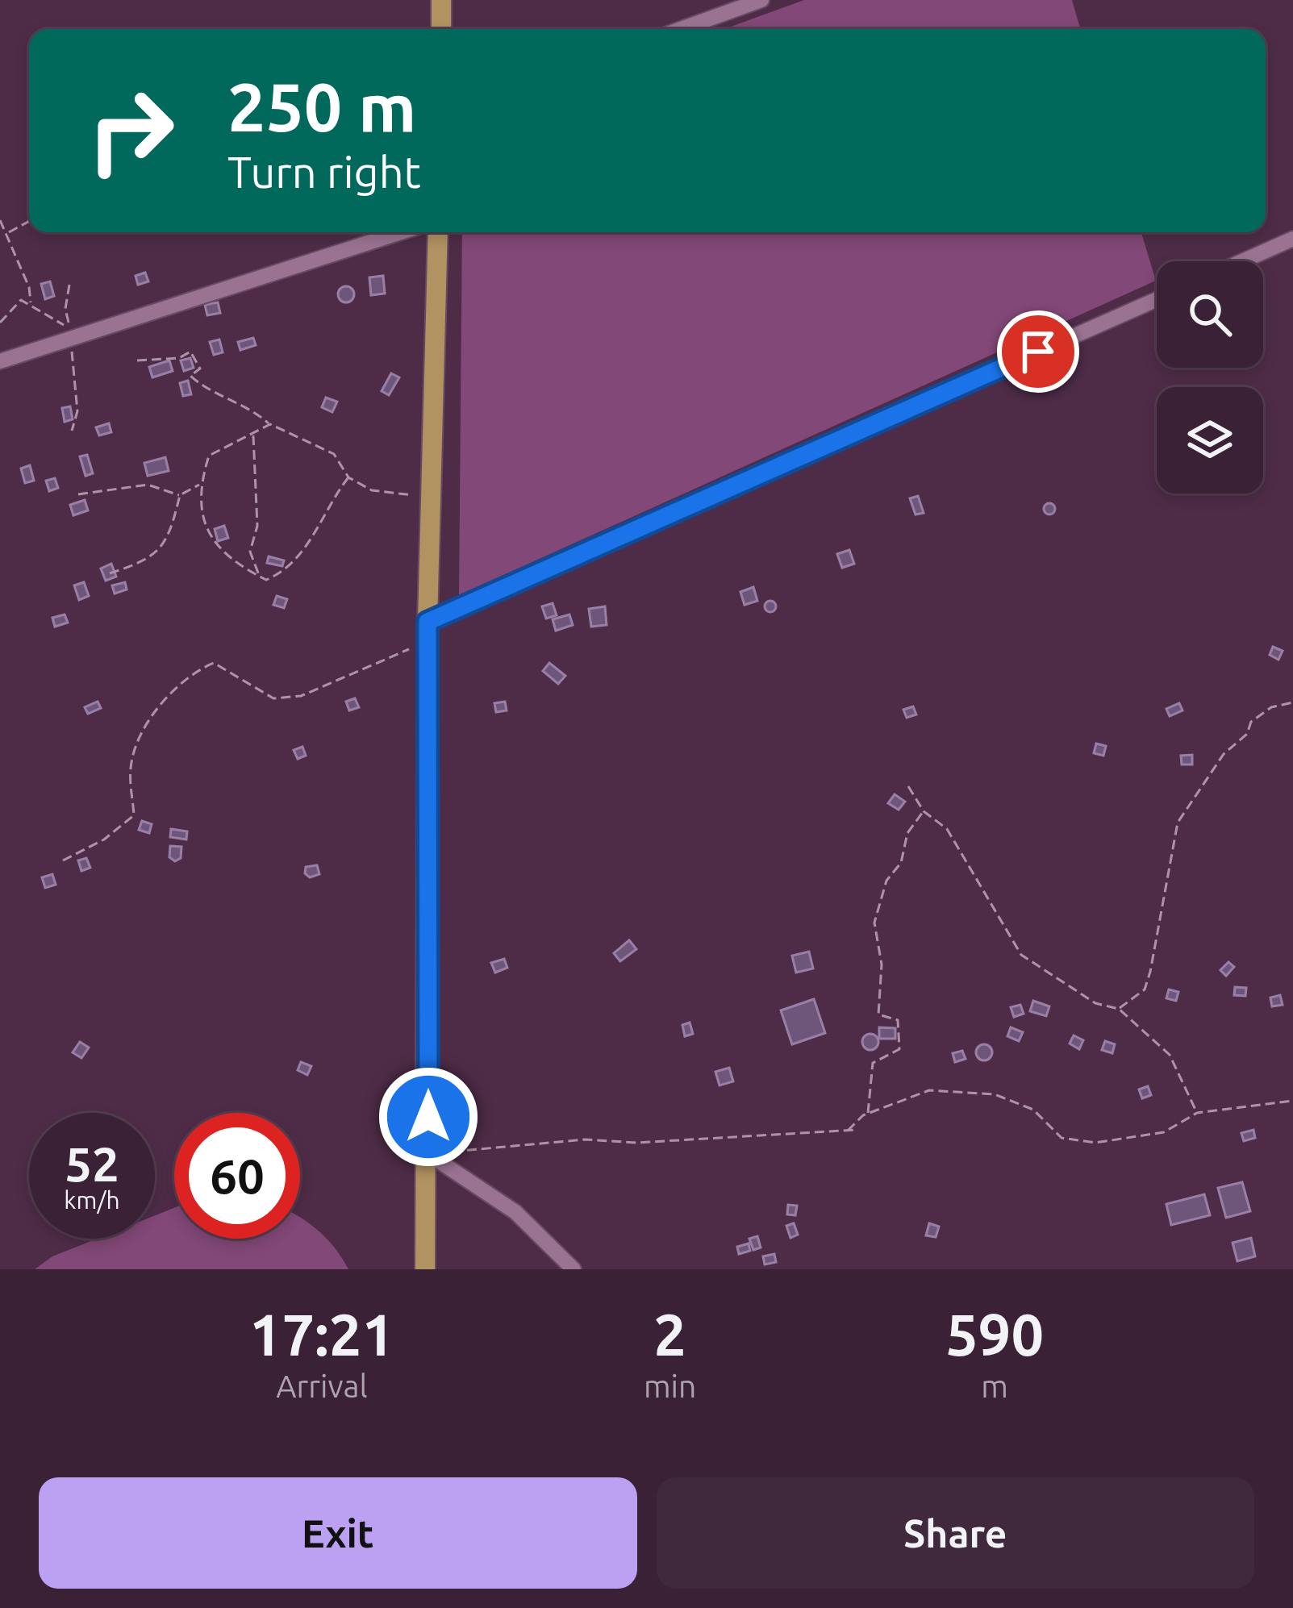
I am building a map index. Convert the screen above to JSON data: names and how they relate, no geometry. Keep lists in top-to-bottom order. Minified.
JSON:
{"page":{"turn":["250 m","Turn right"],"speed":"52 km/h","limit":"60","eta":["17:21","Arrival","2","min","590","m"],"buttons":["Exit","Share"]}}
